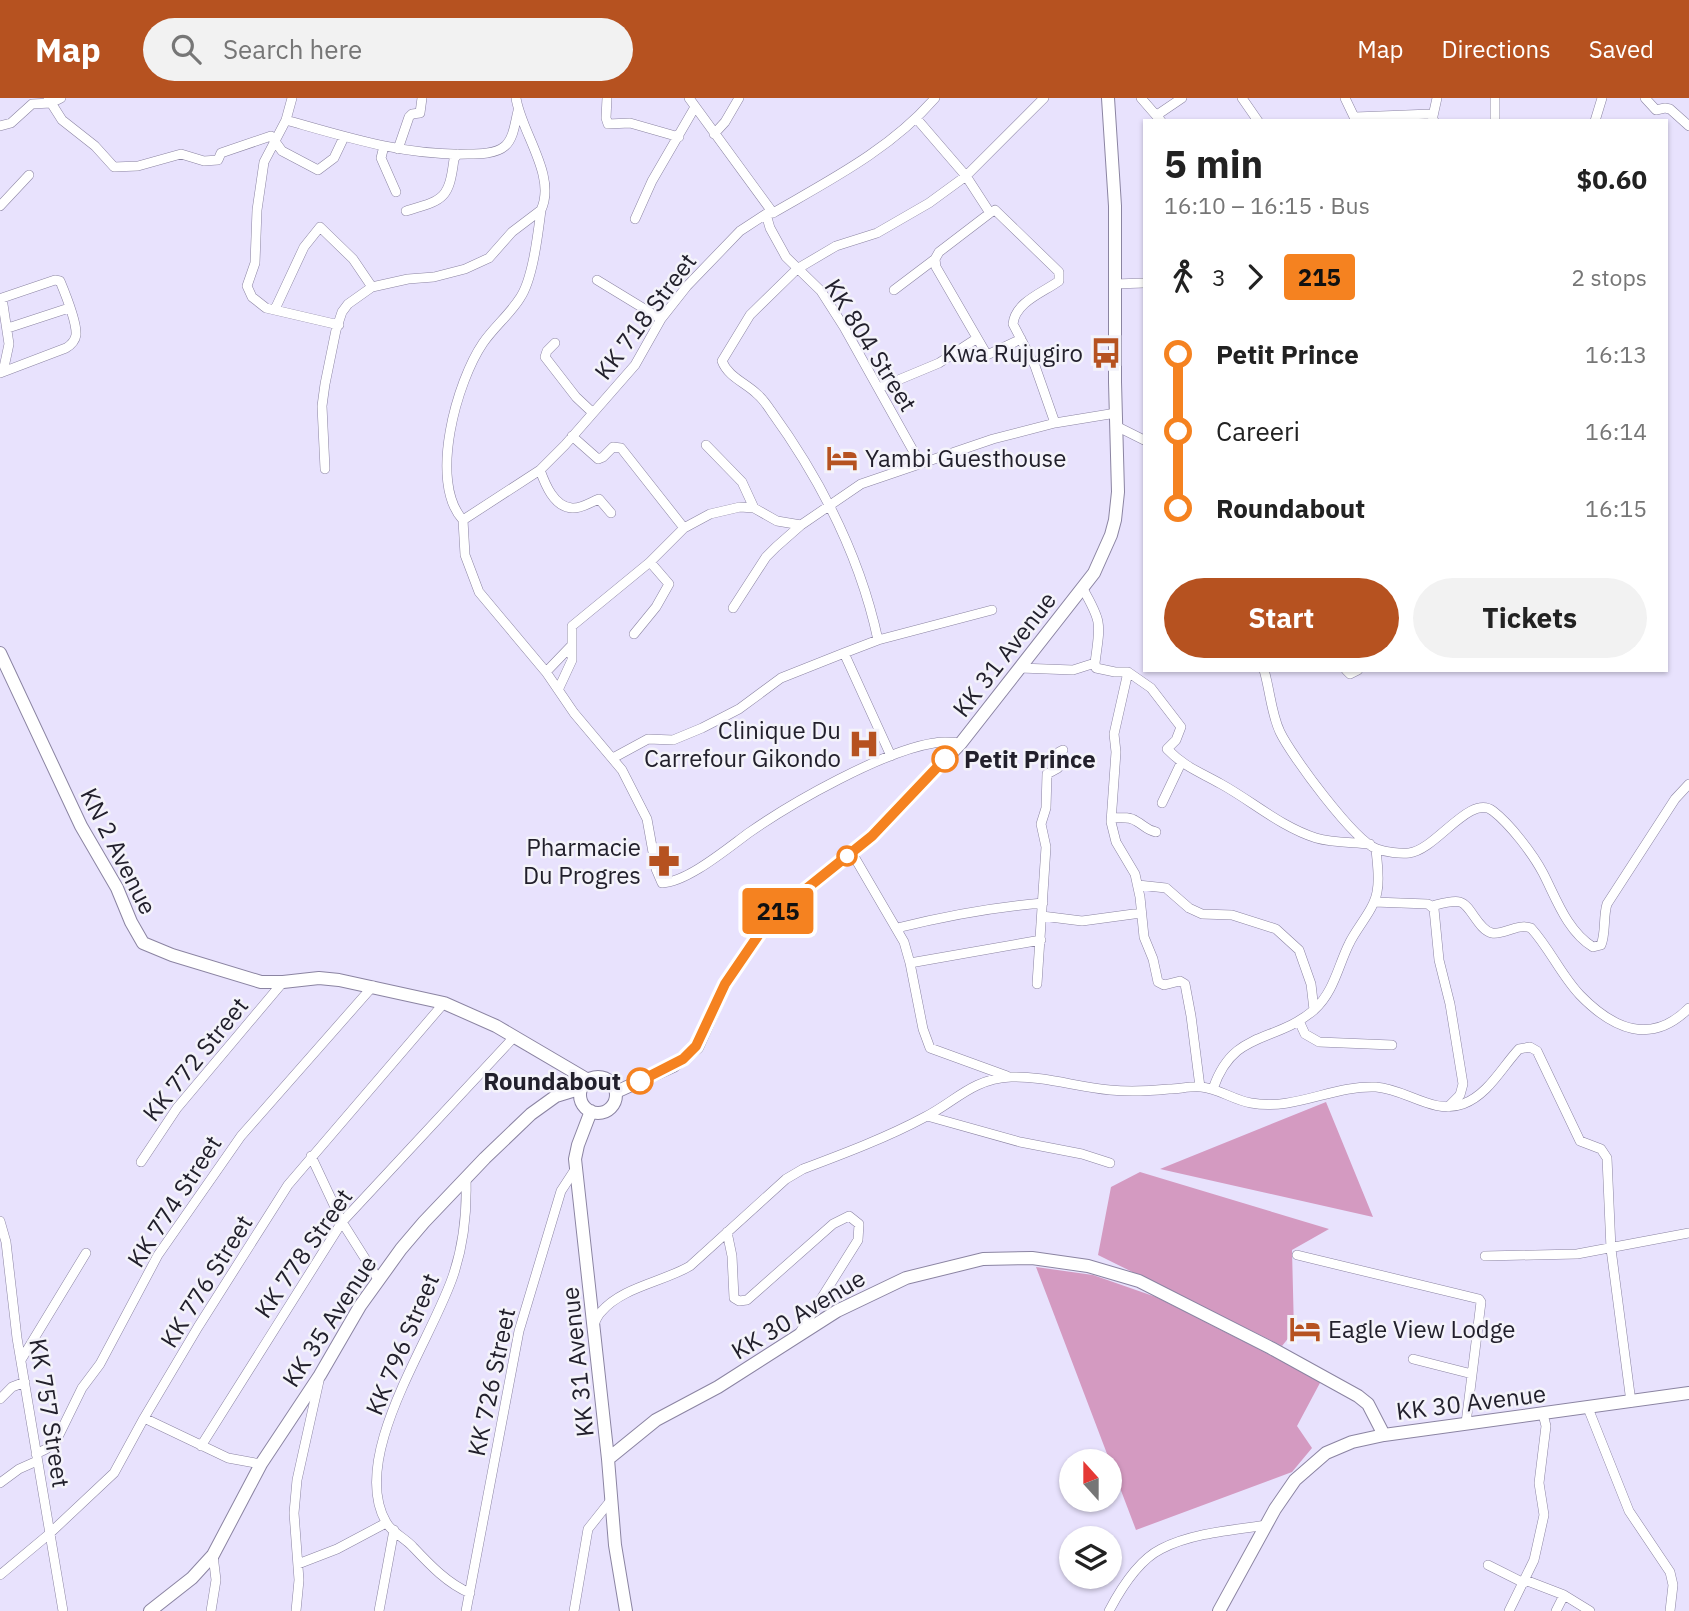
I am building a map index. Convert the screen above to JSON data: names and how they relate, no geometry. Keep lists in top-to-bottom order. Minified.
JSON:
{"streets":{"main road":["KK 31 Avenue","KN 2 Avenue","KK 30 Avenue","KK 35 Avenue"],"street":["KK 718 Street","KK 804 Street","KK 772 Street","KK 774 Street","KK 778 Street","KK 776 Street","KK 796 Street","KK 726 Street","KK 757 Street"]},"crossings":[["KK 718 Street","KK 804 Street"],["KK 31 Avenue","KN 2 Avenue"],["KK 31 Avenue","KK 30 Avenue"],["KK 31 Avenue","KK 35 Avenue"],["KK 31 Avenue","KK 726 Street"],["KN 2 Avenue","KK 772 Street"],["KN 2 Avenue","KK 774 Street"],["KN 2 Avenue","KK 778 Street"],["KN 2 Avenue","KK 776 Street"],["KN 2 Avenue","KK 35 Avenue"],["KK 774 Street","KK 757 Street"],["KK 776 Street","KK 757 Street"],["KK 35 Avenue","KK 796 Street"]],"places":{"bus stop":["Kwa Rujugiro"],"hotel":["Yambi Guesthouse","Eagle View Lodge"],"hospital":["Clinique Du Carrefour Gikondo"],"other":["Petit Prince","Roundabout"],"pharmacy":["Pharmacie Du Progres"]},"lines":["bus line 215"],"north":"top","page":{"header":"Map","search":"Search here","nav":["Map","Directions","Saved"],"on_map":"215","heading":["5 min","16:10 – 16:15 · Bus","$0.60"],"legs":["3","215","2 stops"],"list":[{"name":"Petit Prince","value":"16:13"},{"name":"Careeri","value":"16:14"},{"name":"Roundabout","value":"16:15"}],"buttons":["Start","Tickets"]}}
